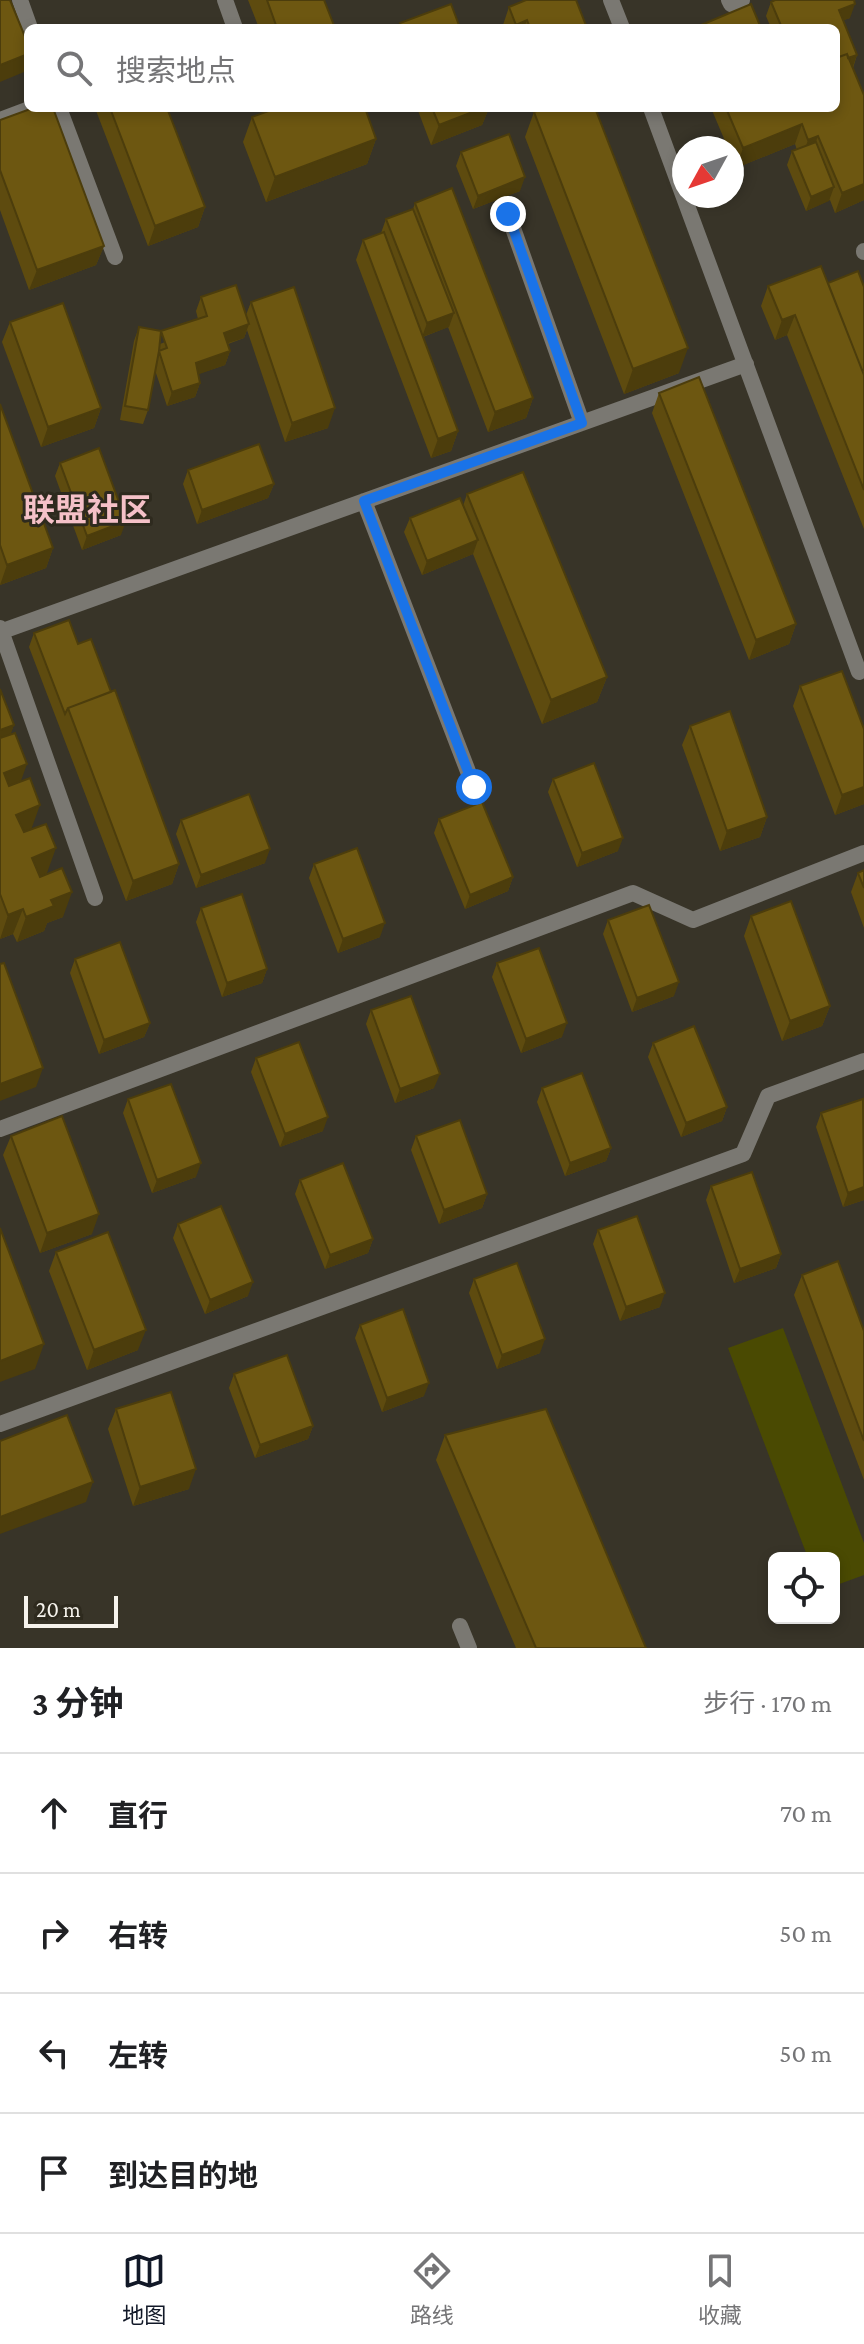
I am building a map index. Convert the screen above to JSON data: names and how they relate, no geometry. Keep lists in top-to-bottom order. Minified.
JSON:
{"districts":["联盟社区"],"scale_bar":"20 m","north":"bottom left","page":{"search":"搜索地点","scale":"20 m","heading":["3 分钟","步行 · 170 m"],"list":[["直行","70 m"],["右转","50 m"],["左转","50 m"],"到达目的地"],"nav":["地图","路线","收藏"]}}
